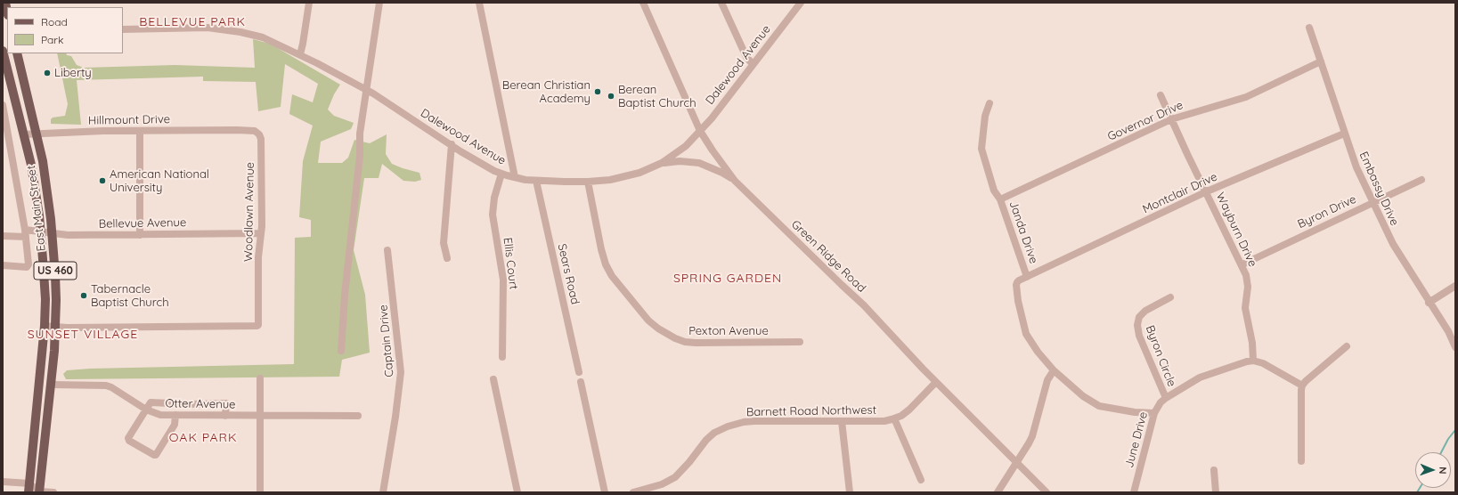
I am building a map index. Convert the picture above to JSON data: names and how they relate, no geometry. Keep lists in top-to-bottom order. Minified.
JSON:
{"streets":{"main road":["East Main Street","US 460"],"street":["Dalewood Avenue","Hillmount Drive","Governor Drive","Embassy Drive","Montclair Drive","Woodlawn Avenue","Byron Drive","Bellevue Avenue","Wayburn Drive","Janda Drive","Green Ridge Road","Ellis Court","Sears Road","Pexton Avenue","Captain Drive","Byron Circle","Otter Avenue","Barnett Road Northwest","June Drive"]},"crossings":[["Dalewood Avenue","Green Ridge Road"],["Dalewood Avenue","Ellis Court"],["Dalewood Avenue","Sears Road"],["Dalewood Avenue","Pexton Avenue"],["Hillmount Drive","East Main Street"],["Hillmount Drive","Woodlawn Avenue"],["Governor Drive","Embassy Drive"],["Governor Drive","Wayburn Drive"],["Governor Drive","Janda Drive"],["Embassy Drive","Montclair Drive"],["Embassy Drive","Byron Drive"],["Montclair Drive","Wayburn Drive"],["Montclair Drive","Janda Drive"],["East Main Street","Woodlawn Avenue"],["East Main Street","Bellevue Avenue"],["East Main Street","Otter Avenue"],["Woodlawn Avenue","Bellevue Avenue"],["Byron Drive","Wayburn Drive"],["Wayburn Drive","June Drive"],["Janda Drive","June Drive"],["Green Ridge Road","Barnett Road Northwest"],["Byron Circle","June Drive"]],"districts":["BELLEVUE PARK","SPRING GARDEN","SUNSET VILLAGE","OAK PARK"],"places":["Liberty","Berean Christian Academy","Berean Baptist Church","American National University","Tabernacle Baptist Church"],"legend":["Road","Park"],"north":"right"}
